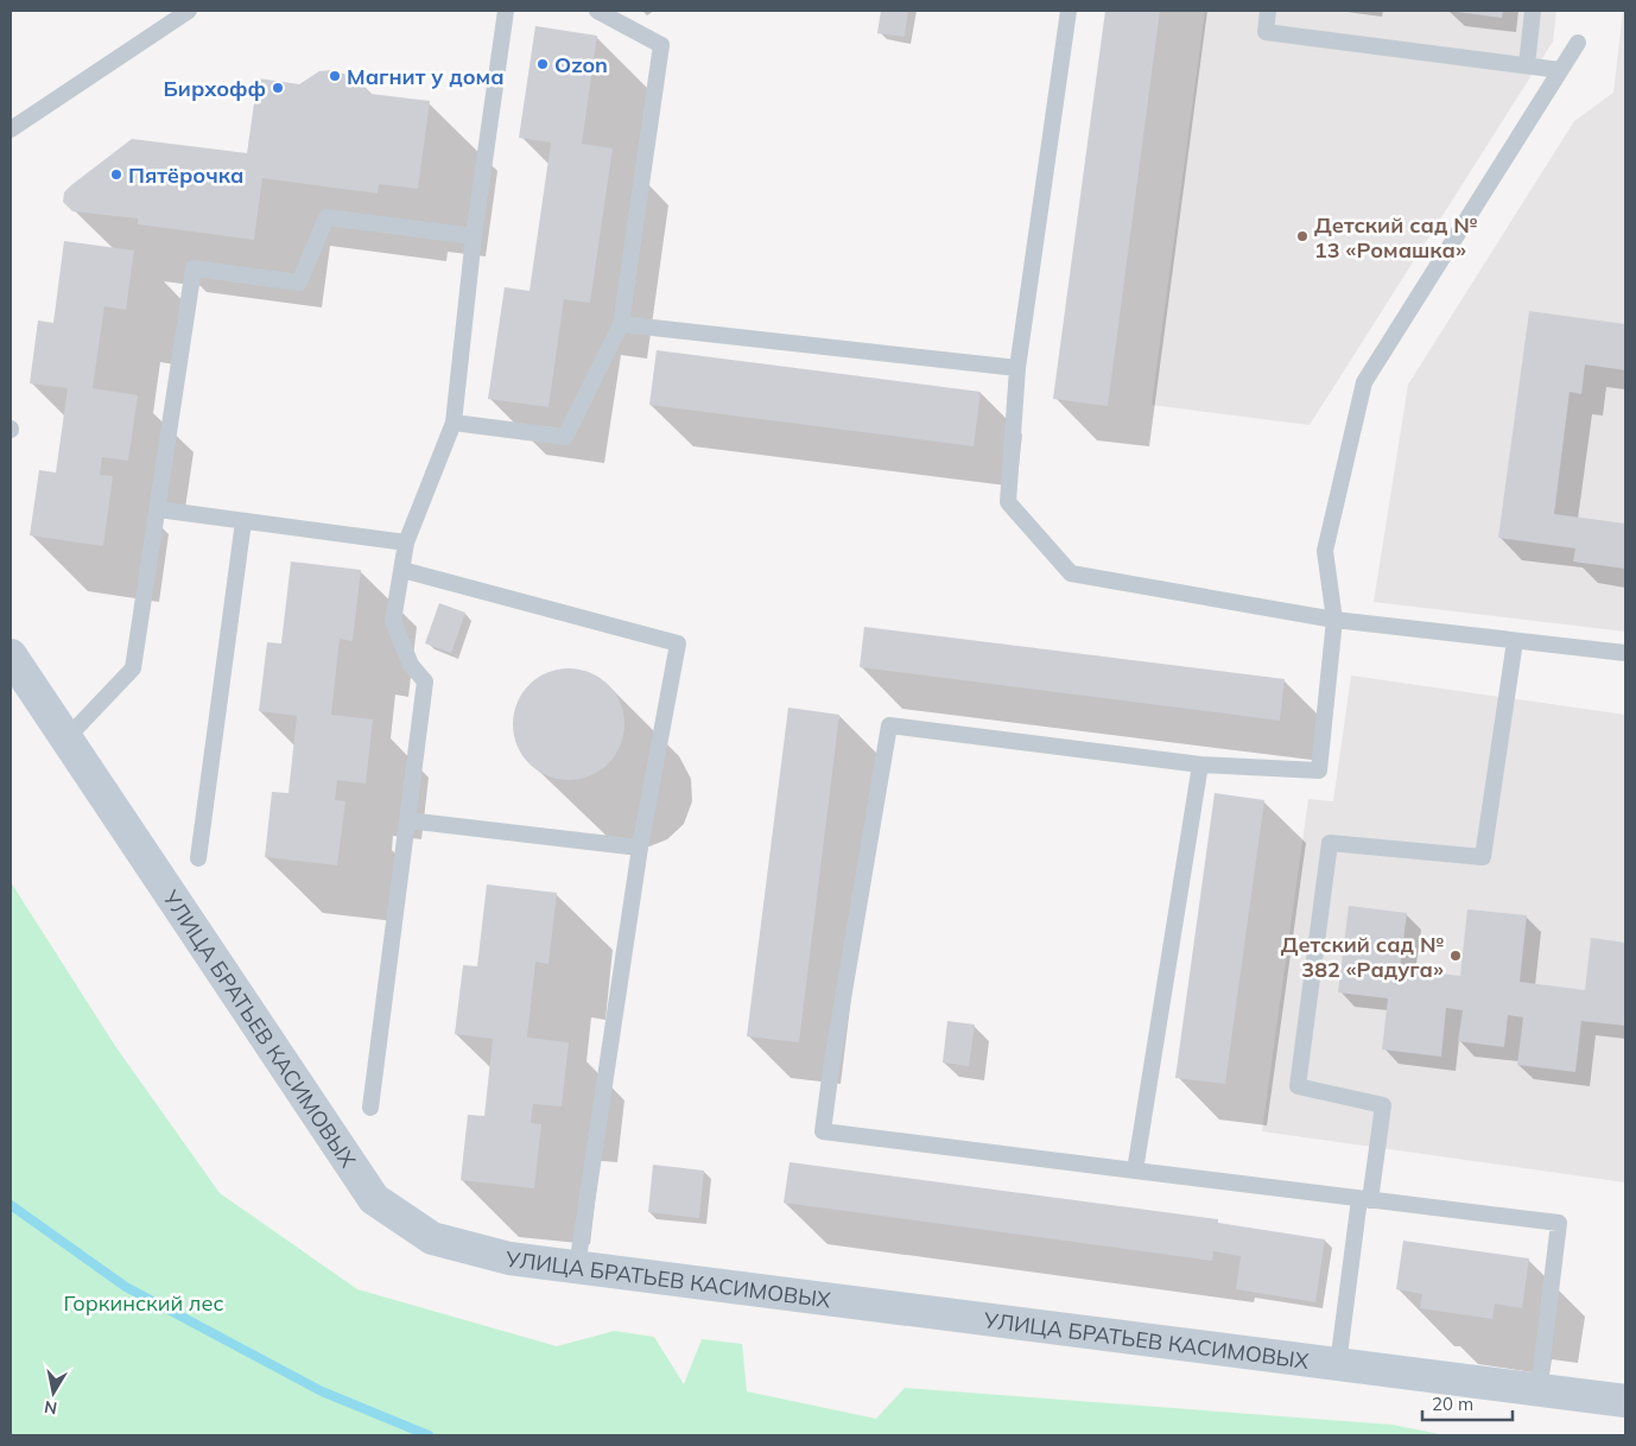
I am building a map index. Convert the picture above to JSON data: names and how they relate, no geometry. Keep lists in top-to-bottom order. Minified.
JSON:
{"streets":{"street":["УЛИЦА БРАТЬЕВ КАСИМОВЫХ"]},"parks":["Горкинский лес"],"places":["Ozon","Магнит у дома","Бирхофф","Пятёрочка","Детский сад № 13 «Ромашка»","Детский сад № 382 «Радуга»"],"scale_bar":"20 m","north":"bottom"}
